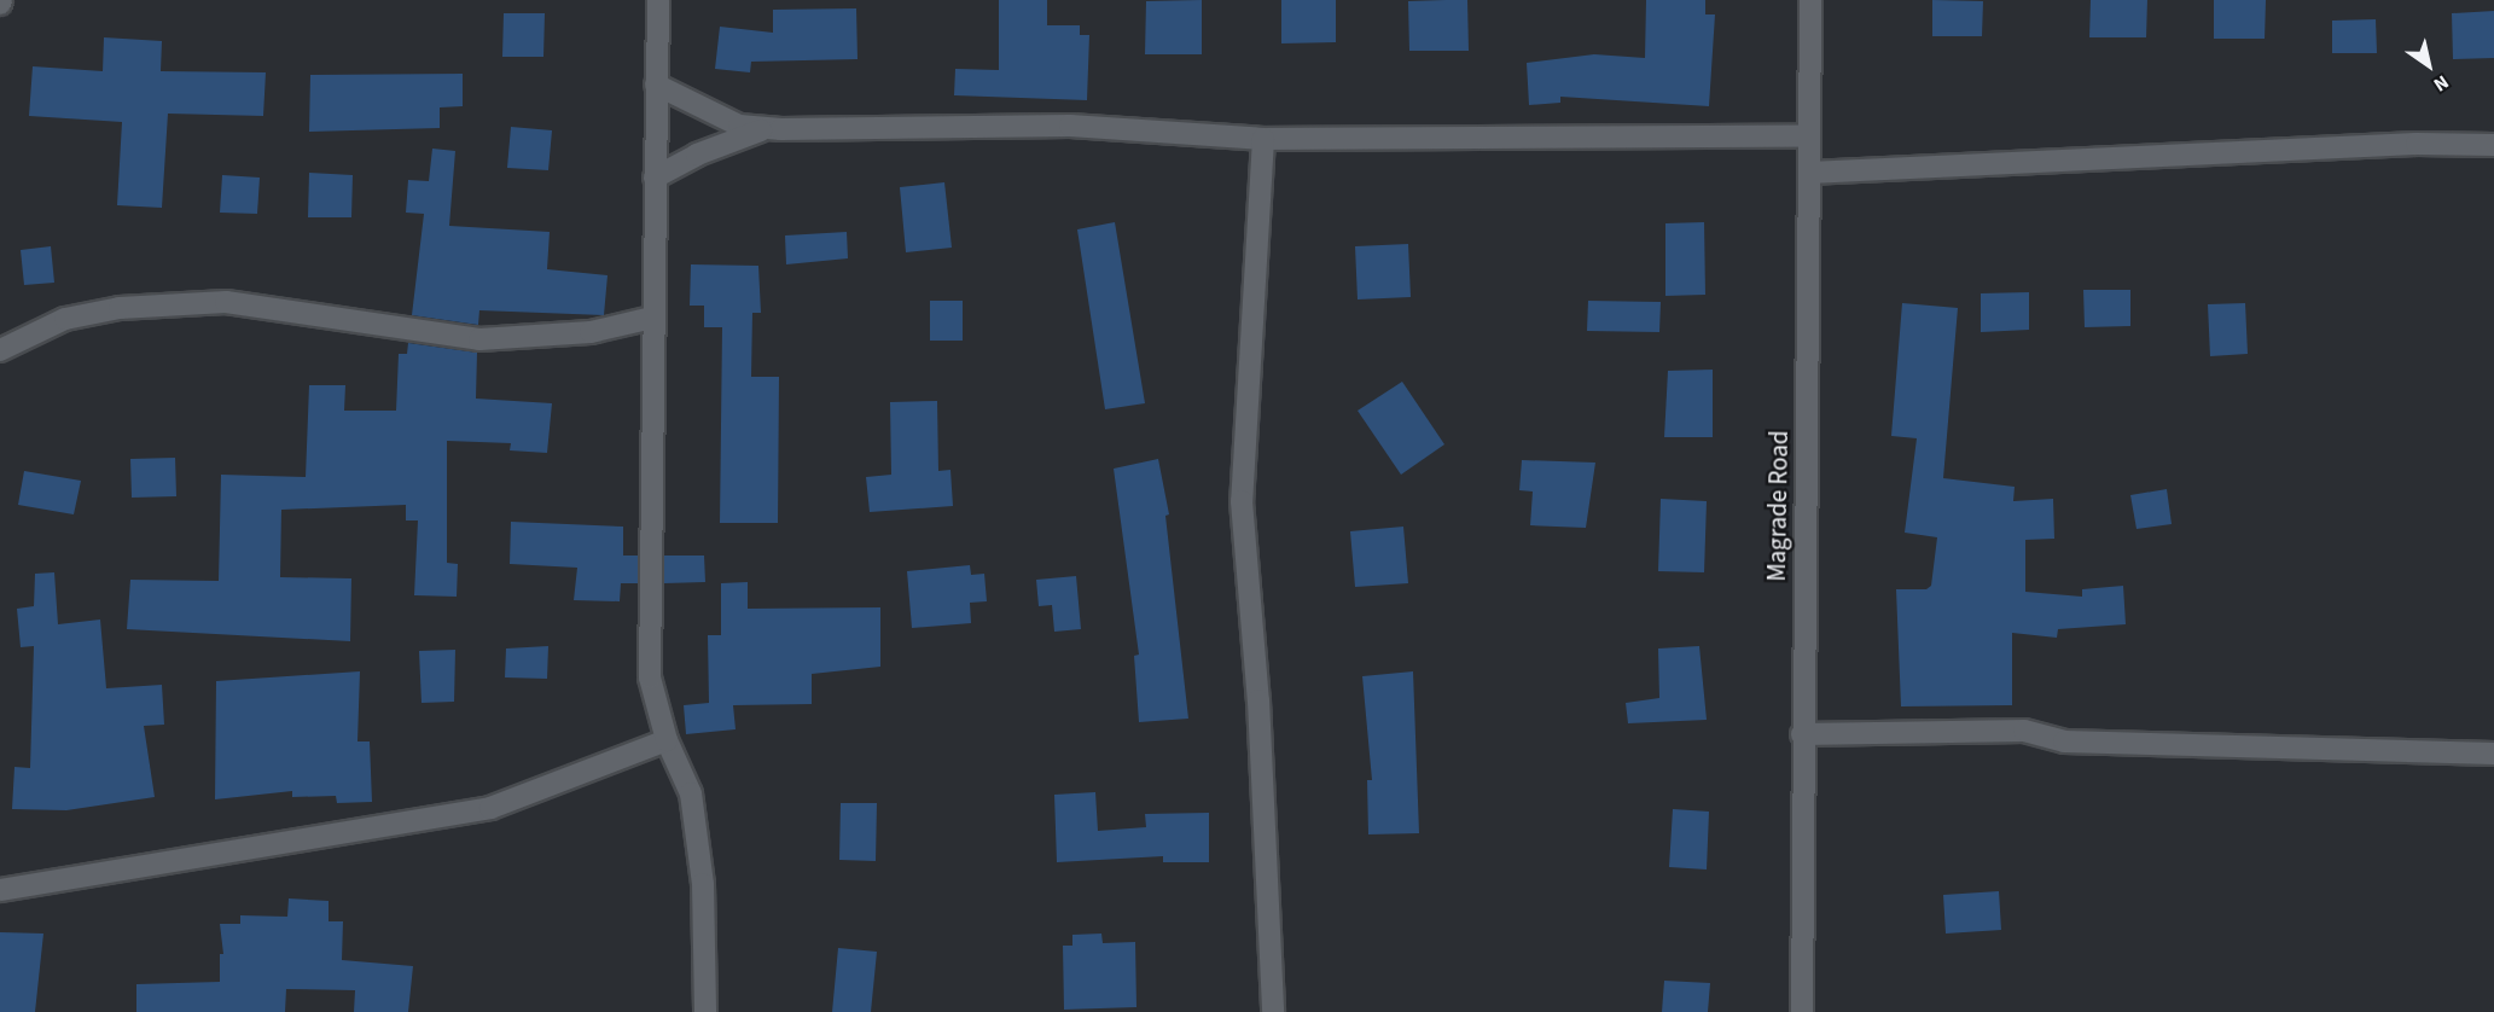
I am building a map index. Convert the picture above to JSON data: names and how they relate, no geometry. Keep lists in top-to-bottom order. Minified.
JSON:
{"streets":{"street":["Magrade Road"]},"north":"bottom right"}
